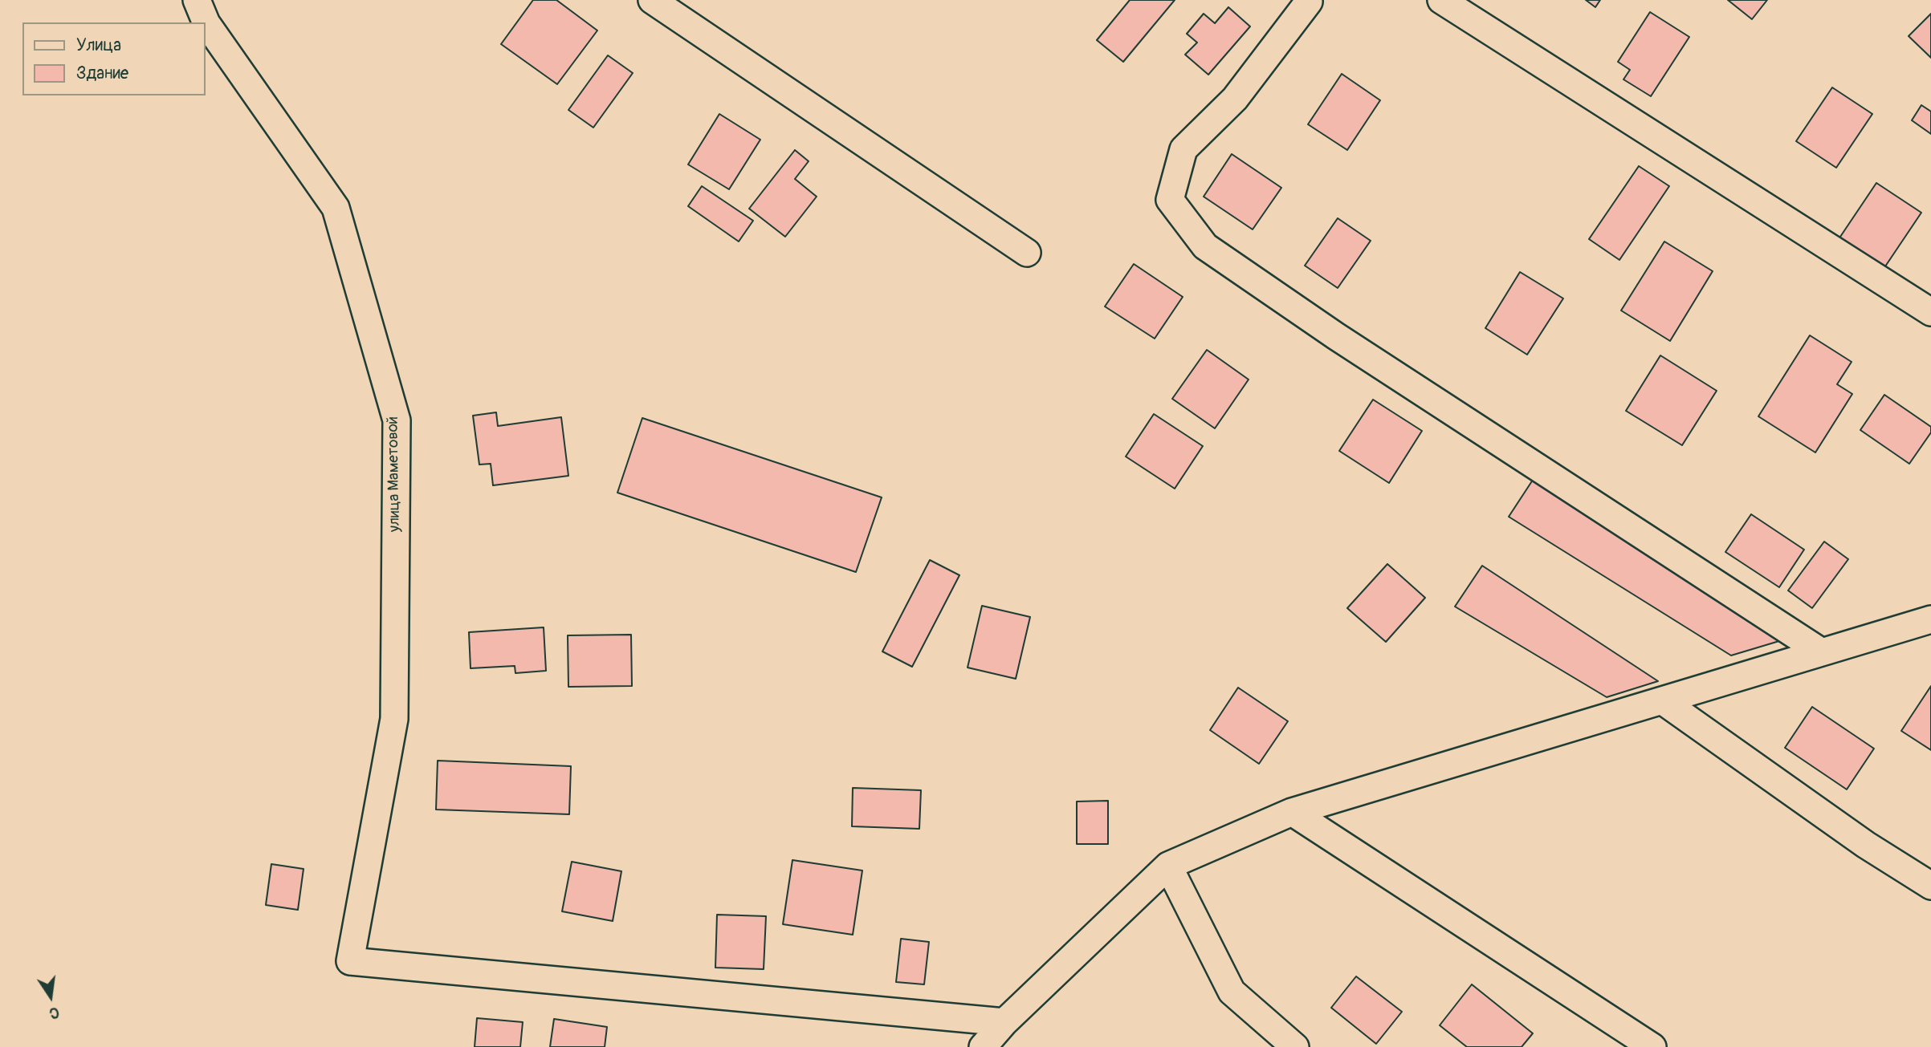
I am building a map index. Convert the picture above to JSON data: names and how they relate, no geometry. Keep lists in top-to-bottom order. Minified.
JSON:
{"streets":{"street":["улица Маметовой"]},"legend":["Улица","Здание"],"north":"bottom"}
